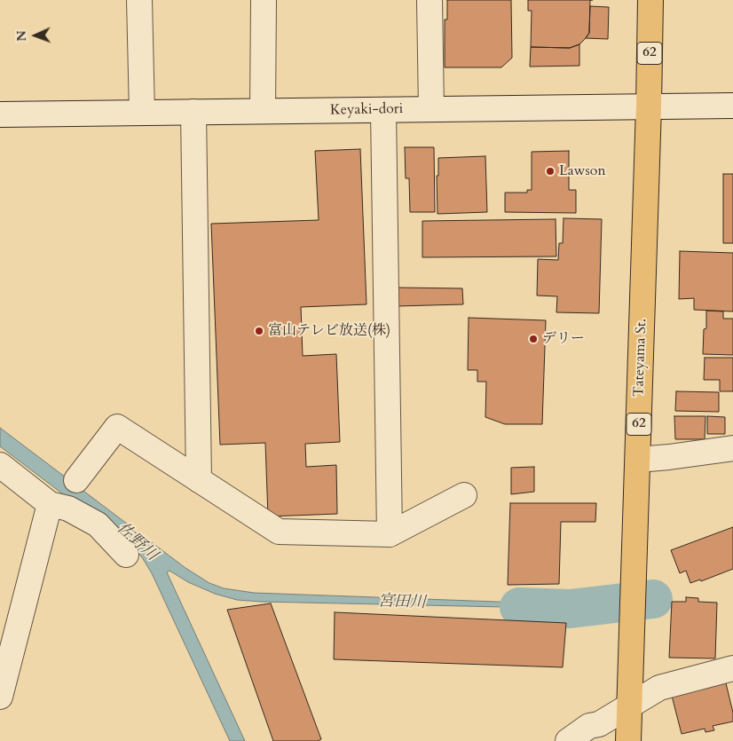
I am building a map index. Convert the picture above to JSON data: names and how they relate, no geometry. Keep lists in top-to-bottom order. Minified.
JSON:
{"streets":{"main road":["62","Tateyama St."],"street":["Keyaki-dori"]},"crossings":[["Keyaki-dori","Tateyama St."]],"water":["佐野川","宮田川"],"places":["Lawson","富山テレビ放送(株)","デリー"],"north":"left"}
